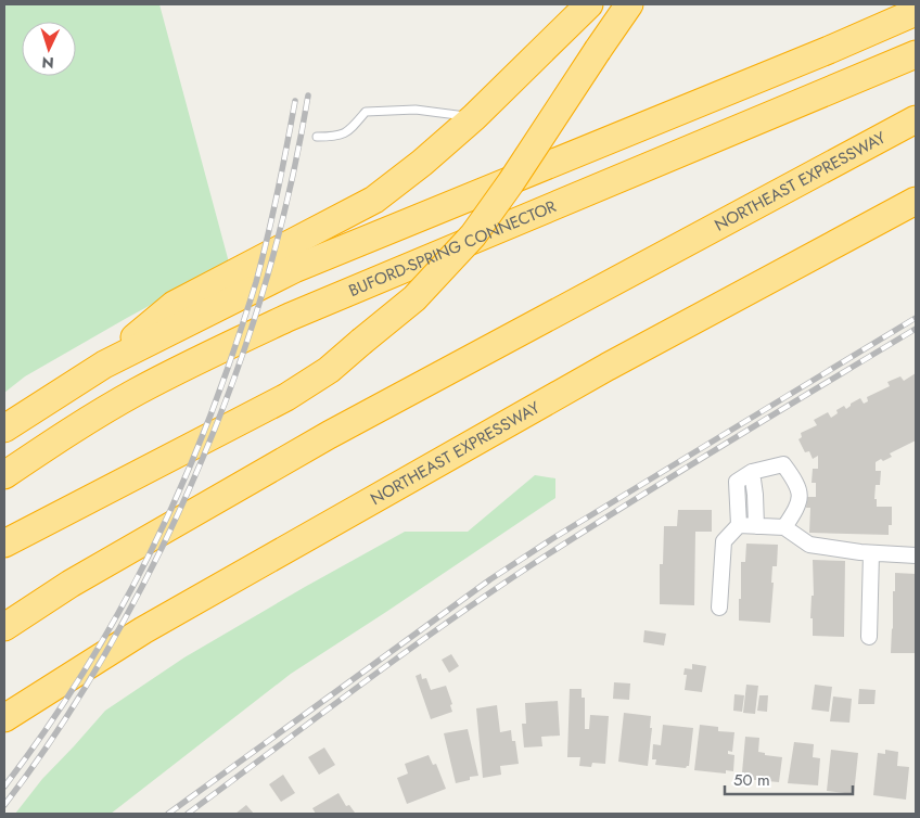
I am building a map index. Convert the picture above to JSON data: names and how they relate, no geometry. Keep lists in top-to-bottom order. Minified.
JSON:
{"streets":{"highway":["NORTHEAST EXPRESSWAY","BUFORD-SPRING CONNECTOR"]},"scale_bar":"50 m","north":"bottom"}
